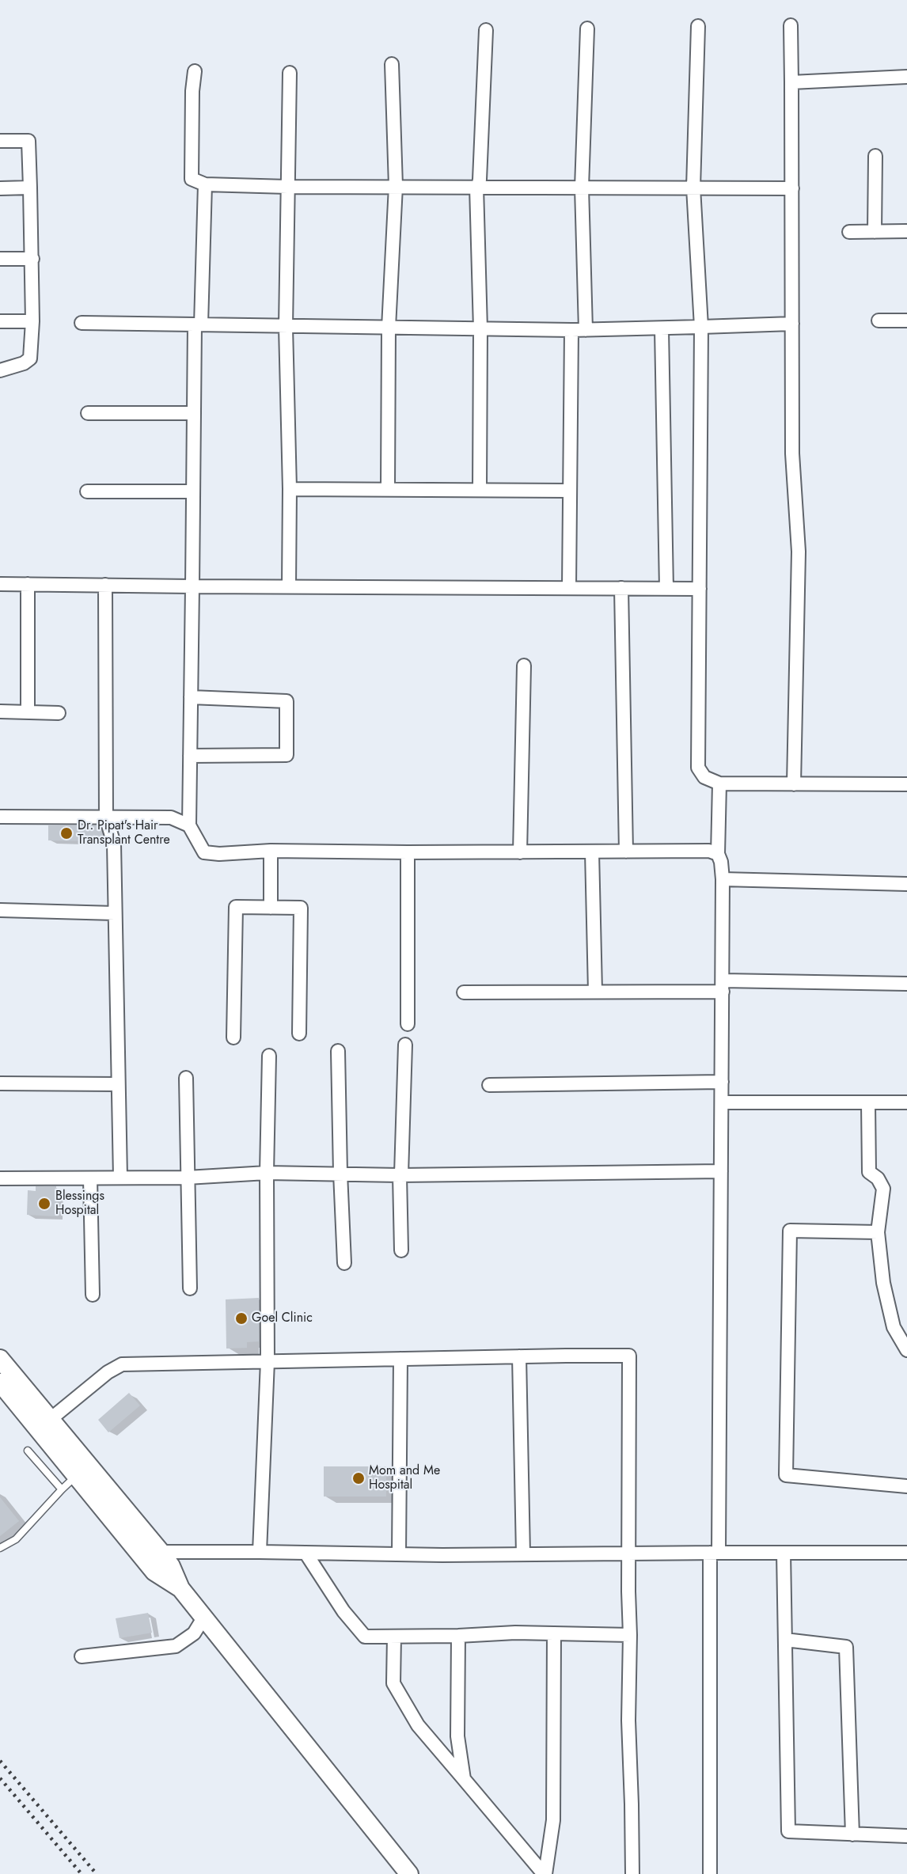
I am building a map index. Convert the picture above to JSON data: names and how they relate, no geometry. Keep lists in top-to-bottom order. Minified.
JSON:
{"places":["Dr. Pipat's Hair Transplant Centre","Blessings Hospital","Goel Clinic","Mom and Me Hospital"]}
